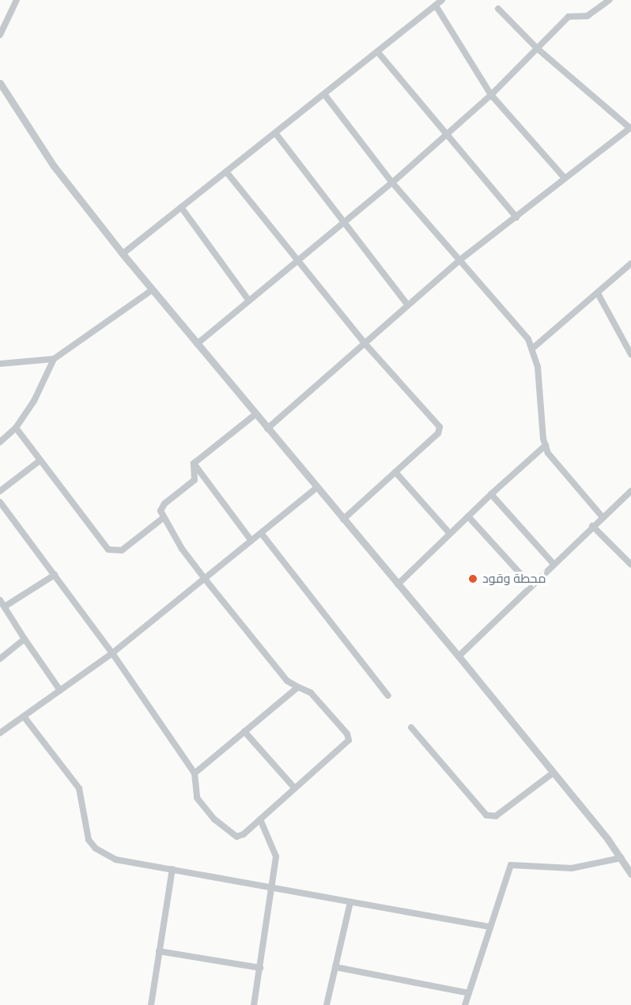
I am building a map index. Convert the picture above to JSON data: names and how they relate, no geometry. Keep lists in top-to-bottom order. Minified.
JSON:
{"places":["محطة وقود"]}
